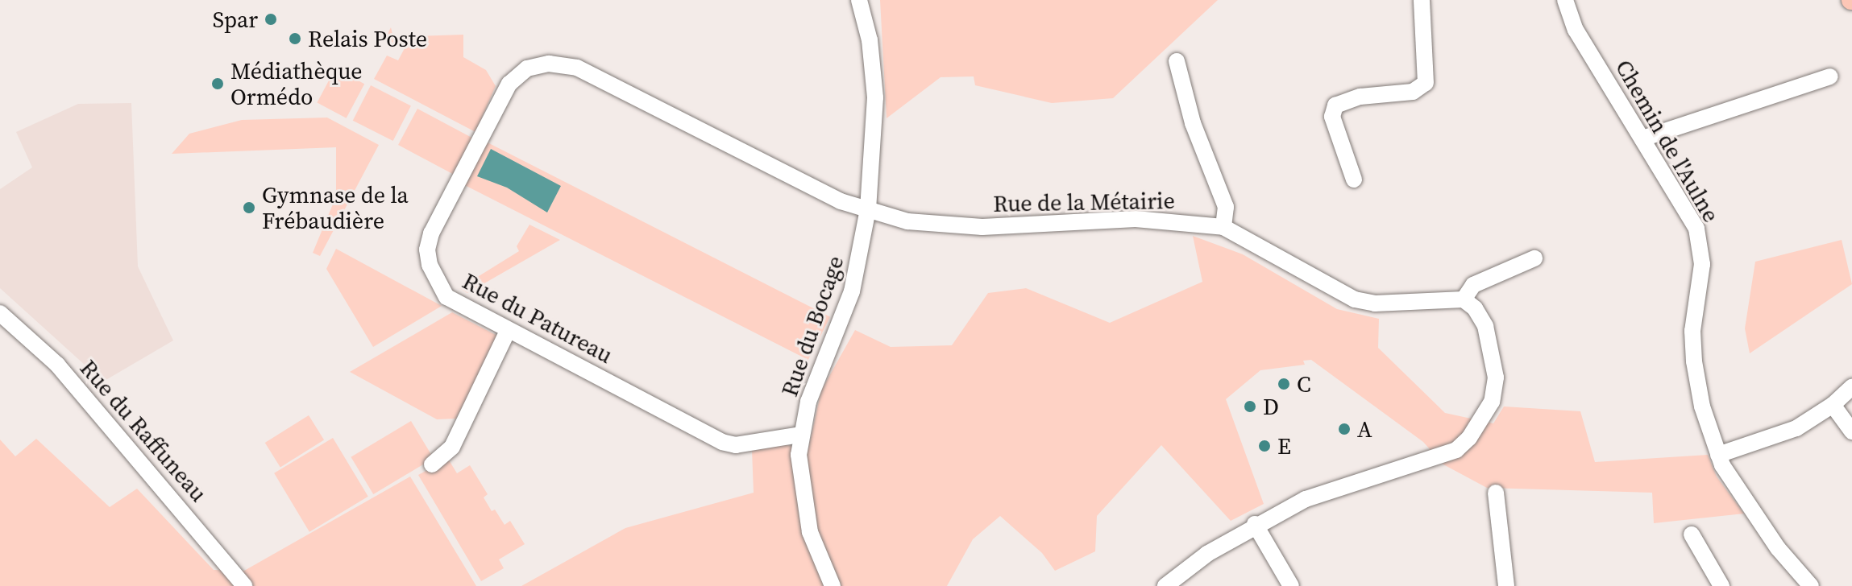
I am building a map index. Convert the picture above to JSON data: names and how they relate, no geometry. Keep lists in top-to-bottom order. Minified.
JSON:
{"streets":{"street":["Chemin de l'Aulne","Rue de la Métairie","Rue du Patureau","Rue du Bocage","Rue du Raffuneau"]},"crossings":[["Rue de la Métairie","Rue du Patureau"],["Rue de la Métairie","Rue du Bocage"],["Rue du Patureau","Rue du Bocage"]],"places":["Spar","Relais Poste","Médiathèque Ormédo","Gymnase de la Frébaudière","C","D","A","E"]}
